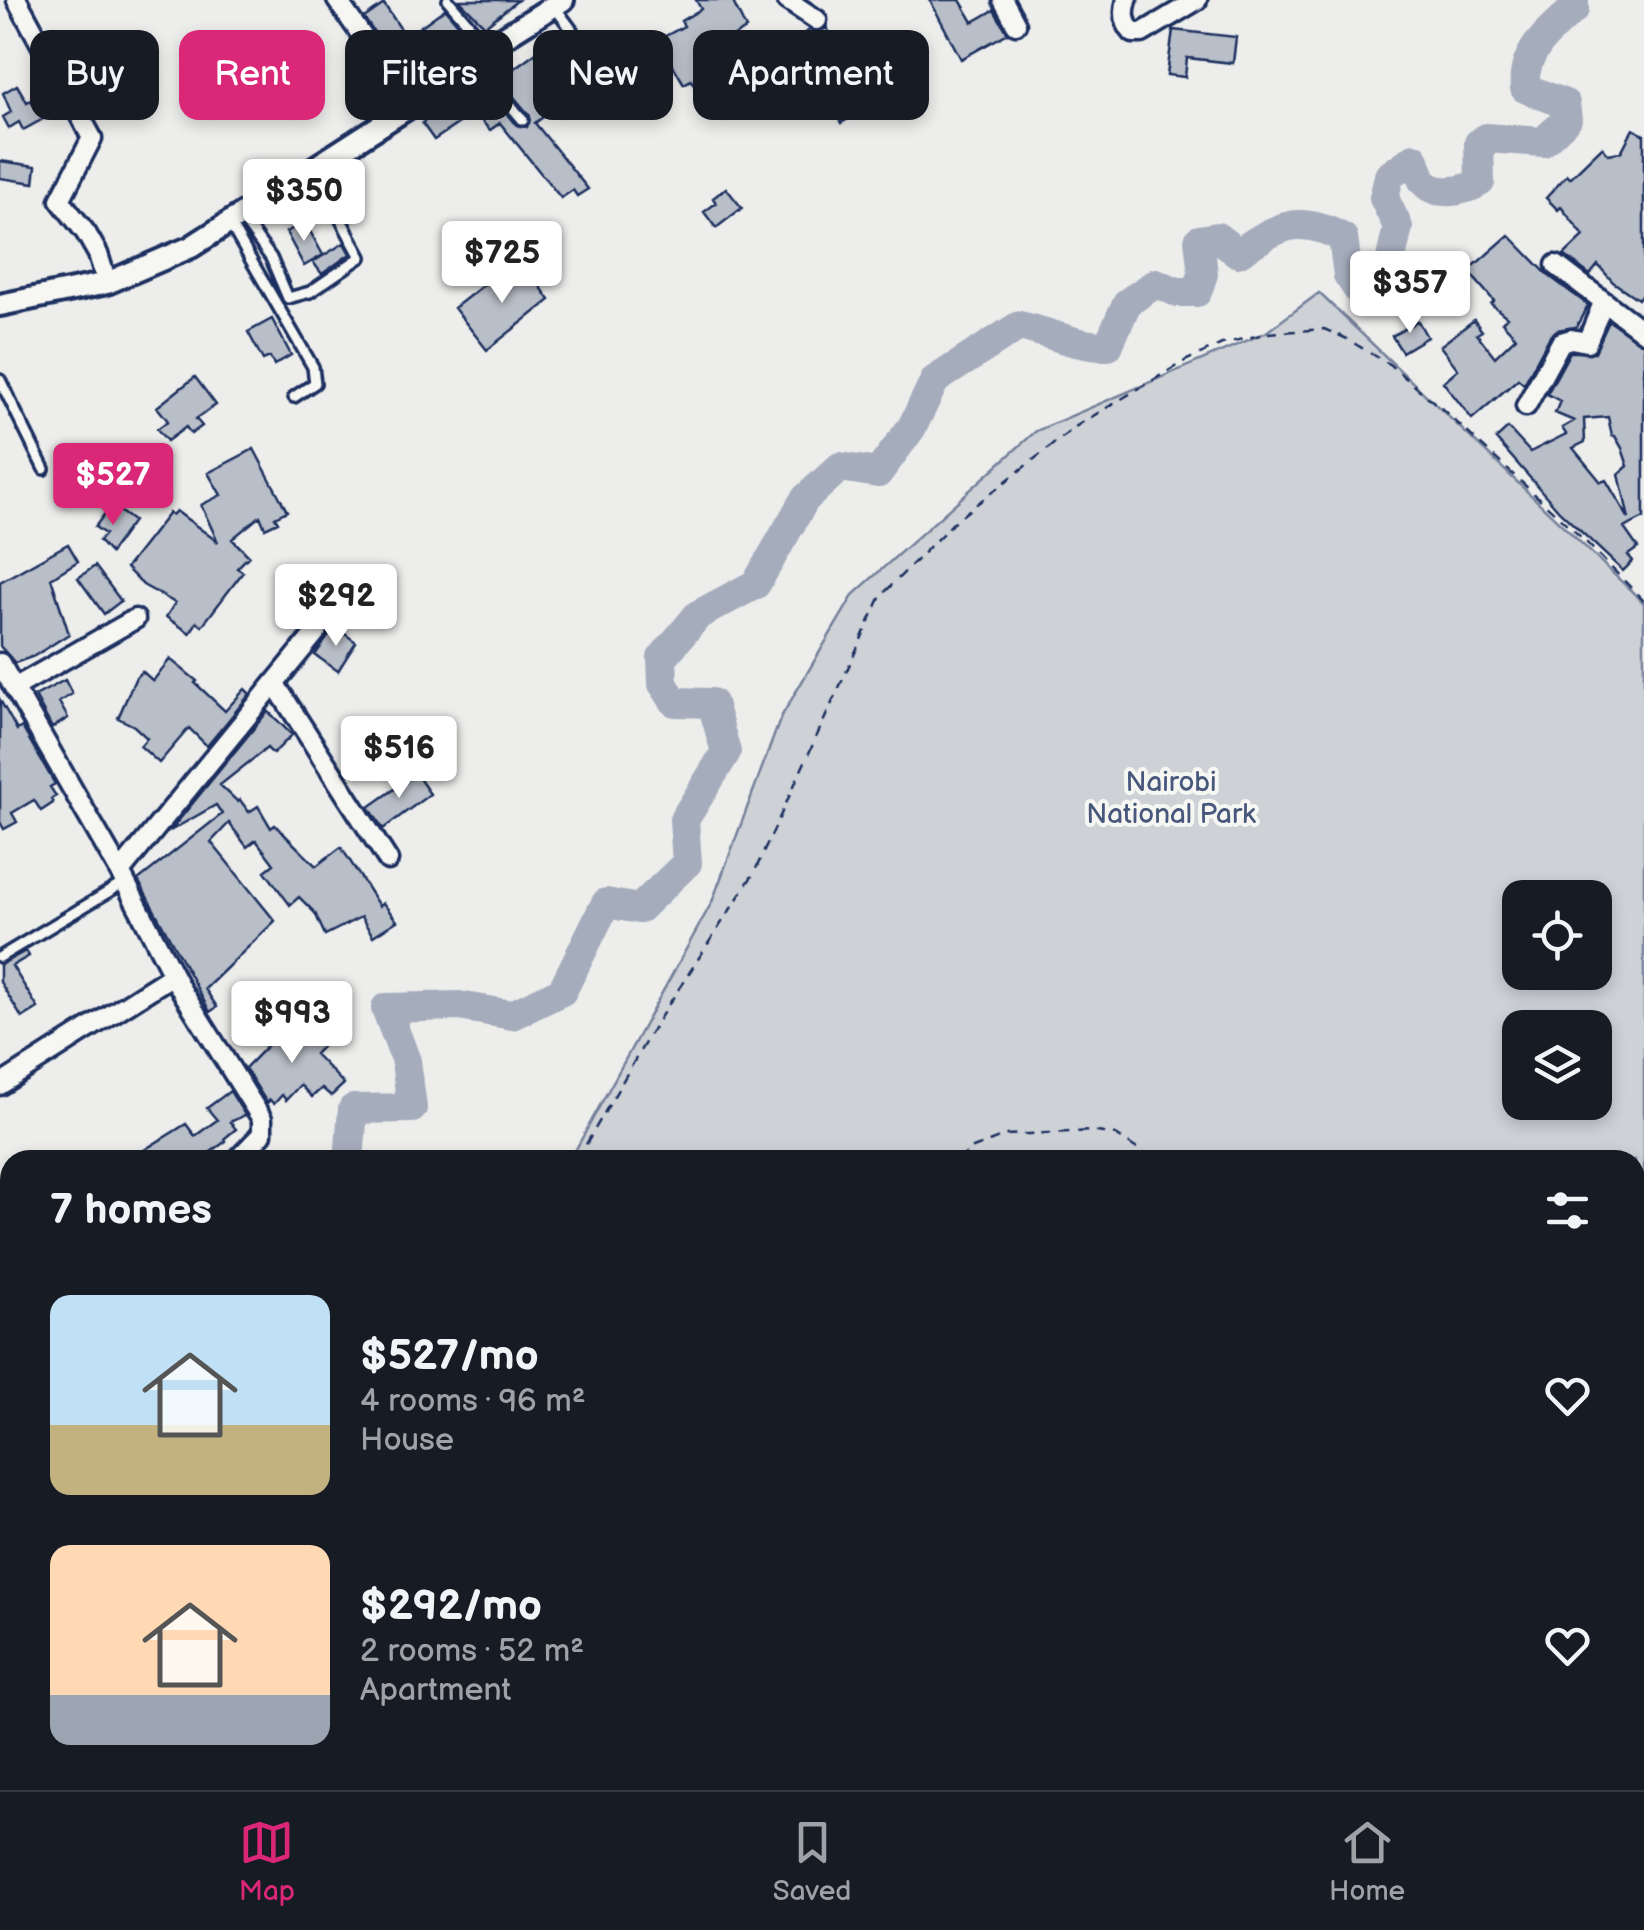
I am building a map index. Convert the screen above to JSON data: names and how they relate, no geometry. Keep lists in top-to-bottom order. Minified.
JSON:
{"parks":["Nairobi National Park"],"page":{"chip":["Buy","Rent","Filters","New","Apartment"],"price":["$350","$725","$357","$527","$292","$516","$993"],"heading":"7 homes","list":[{"name":"$527/mo","note":"4 rooms · 96 m² · House"},{"name":"$292/mo","note":"2 rooms · 52 m² · Apartment"}],"tabs":["Map","Saved","Home"]}}
